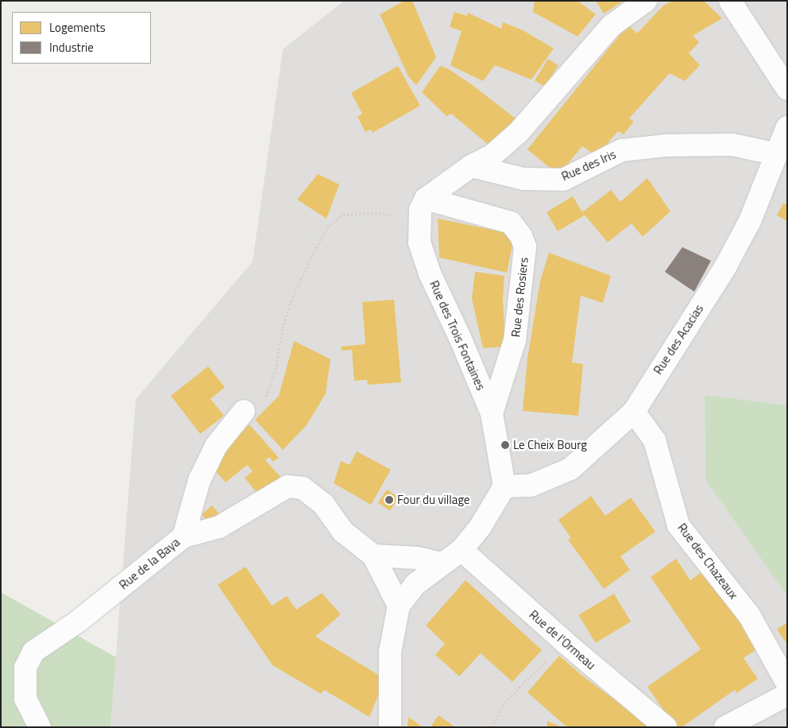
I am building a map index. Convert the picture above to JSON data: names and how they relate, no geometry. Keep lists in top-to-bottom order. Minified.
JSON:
{"streets":{"street":["Rue des Iris","Rue des Rosiers","Rue des Trois Fontaines","Rue des Acacias","Rue des Chazeaux","Rue de la Baya","Rue de l'Ormeau"]},"crossings":[["Rue des Iris","Rue des Acacias"],["Rue des Rosiers","Rue des Trois Fontaines"],["Rue des Trois Fontaines","Rue des Acacias"],["Rue des Acacias","Rue des Chazeaux"]],"places":["Le Cheix Bourg","Four du village"],"legend":["Logements","Industrie"]}
